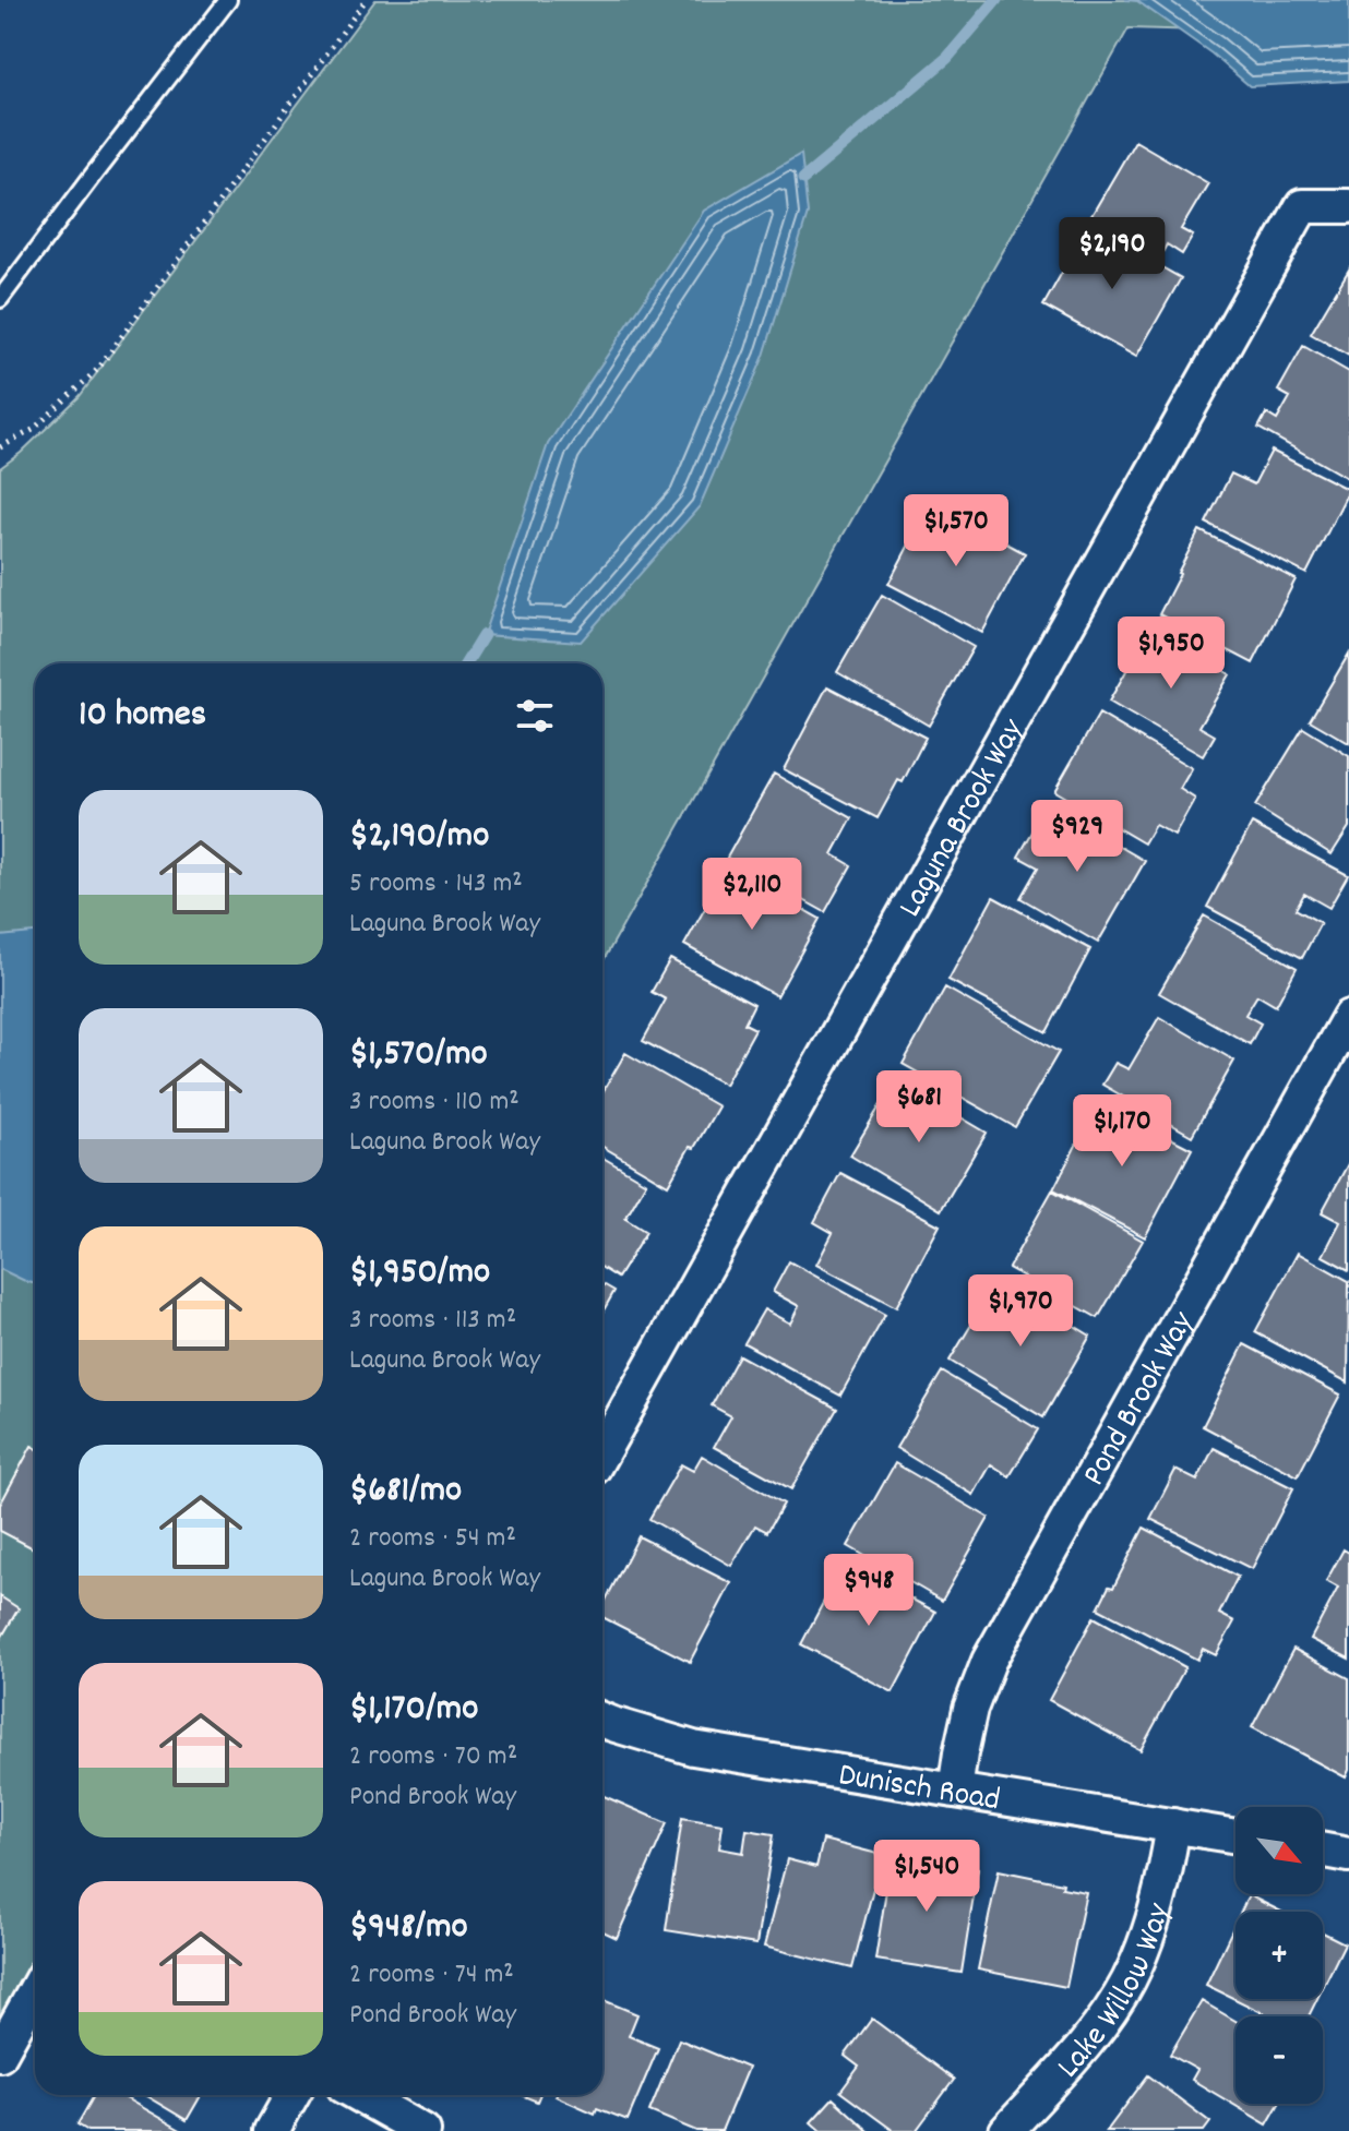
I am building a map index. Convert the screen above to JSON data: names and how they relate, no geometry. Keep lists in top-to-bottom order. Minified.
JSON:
{"streets":{"street":["Laguna Brook Way","Pond Brook Way","Dunisch Road","Lake Willow Way"]},"crossings":[["Pond Brook Way","Dunisch Road"],["Dunisch Road","Lake Willow Way"]],"north":"bottom right","page":{"price":["$2,190","$1,570","$1,950","$929","$2,110","$681","$1,170","$1,970","$948","$1,540"],"heading":"10 homes","list":[{"name":"$2,190/mo","note":"5 rooms · 143 m² · Laguna Brook Way"},{"name":"$1,570/mo","note":"3 rooms · 110 m² · Laguna Brook Way"},{"name":"$1,950/mo","note":"3 rooms · 113 m² · Laguna Brook Way"},{"name":"$681/mo","note":"2 rooms · 54 m² · Laguna Brook Way"},{"name":"$1,170/mo","note":"2 rooms · 70 m² · Pond Brook Way"},{"name":"$948/mo","note":"2 rooms · 74 m² · Pond Brook Way"}],"map_buttons":["+","−"]}}
